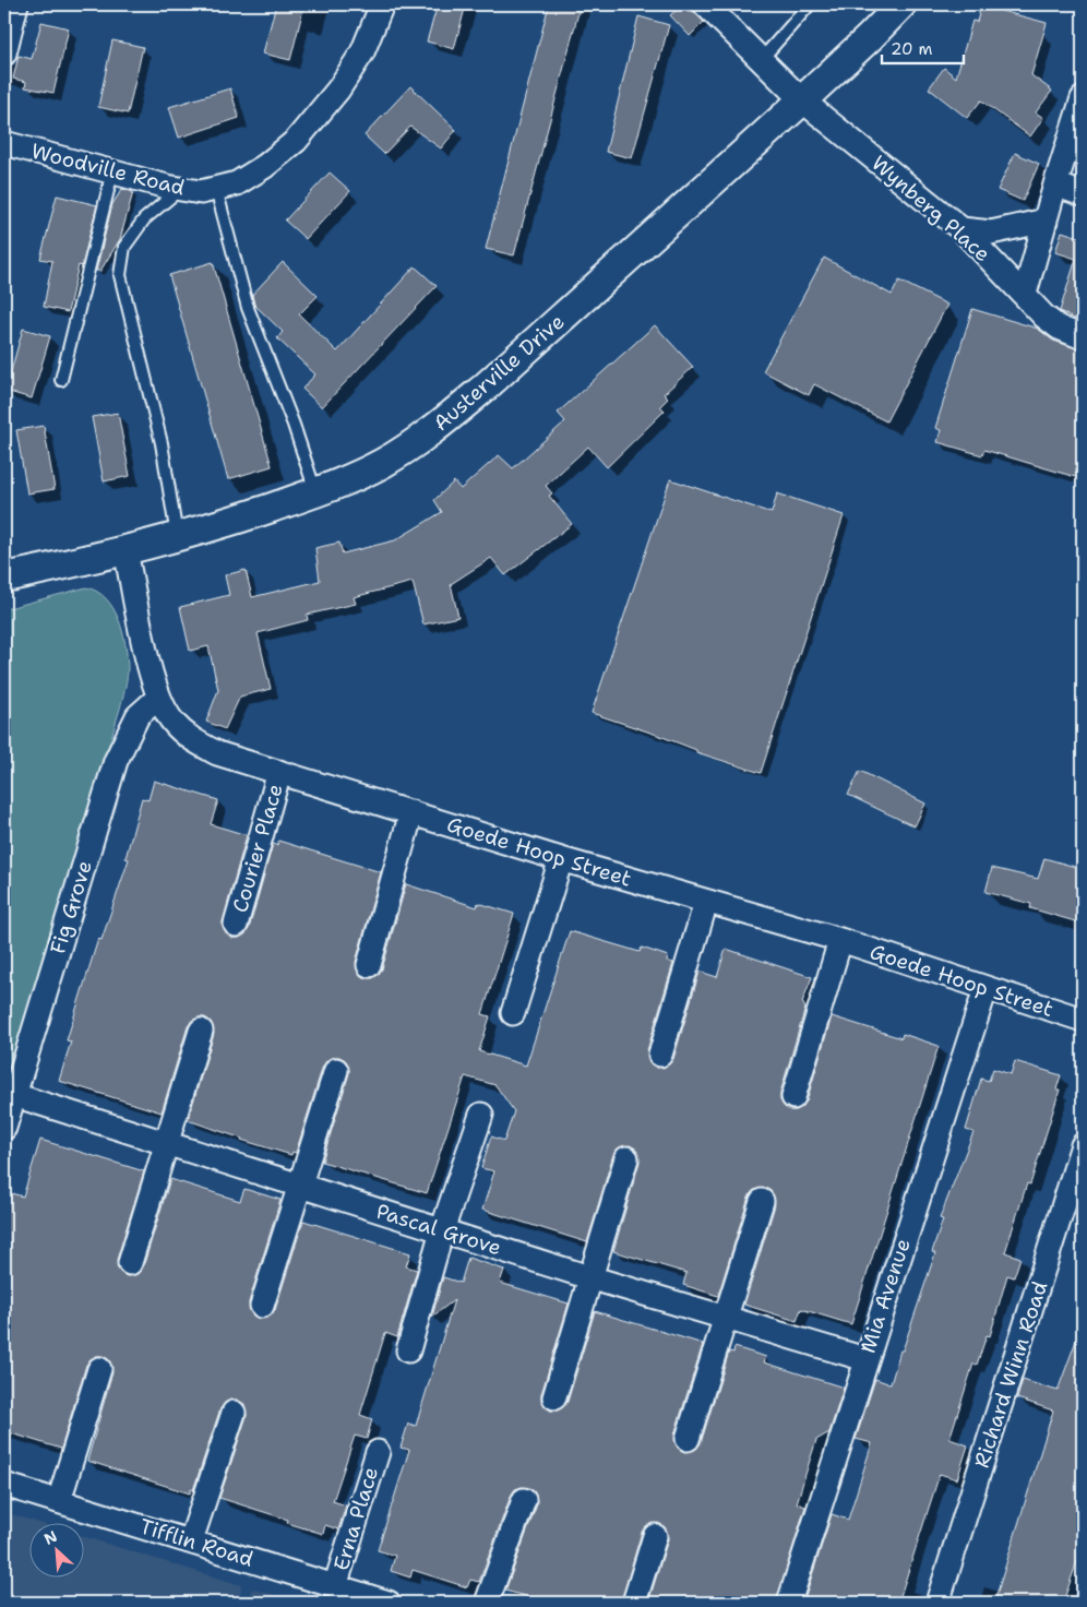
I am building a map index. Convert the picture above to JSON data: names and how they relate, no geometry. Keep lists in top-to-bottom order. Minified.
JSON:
{"streets":{"street":["Woodville Road","Wynberg Place","Austerville Drive","Courier Place","Goede Hoop Street","Fig Grove","Pascal Grove","Mia Avenue","Richard Winn Road","Erna Place","Tifflin Road"]},"crossings":[["Wynberg Place","Austerville Drive"],["Austerville Drive","Goede Hoop Street"],["Courier Place","Goede Hoop Street"],["Goede Hoop Street","Fig Grove"],["Goede Hoop Street","Mia Avenue"],["Fig Grove","Pascal Grove"],["Pascal Grove","Mia Avenue"],["Erna Place","Tifflin Road"]],"scale_bar":"20 m","north":"top left"}
